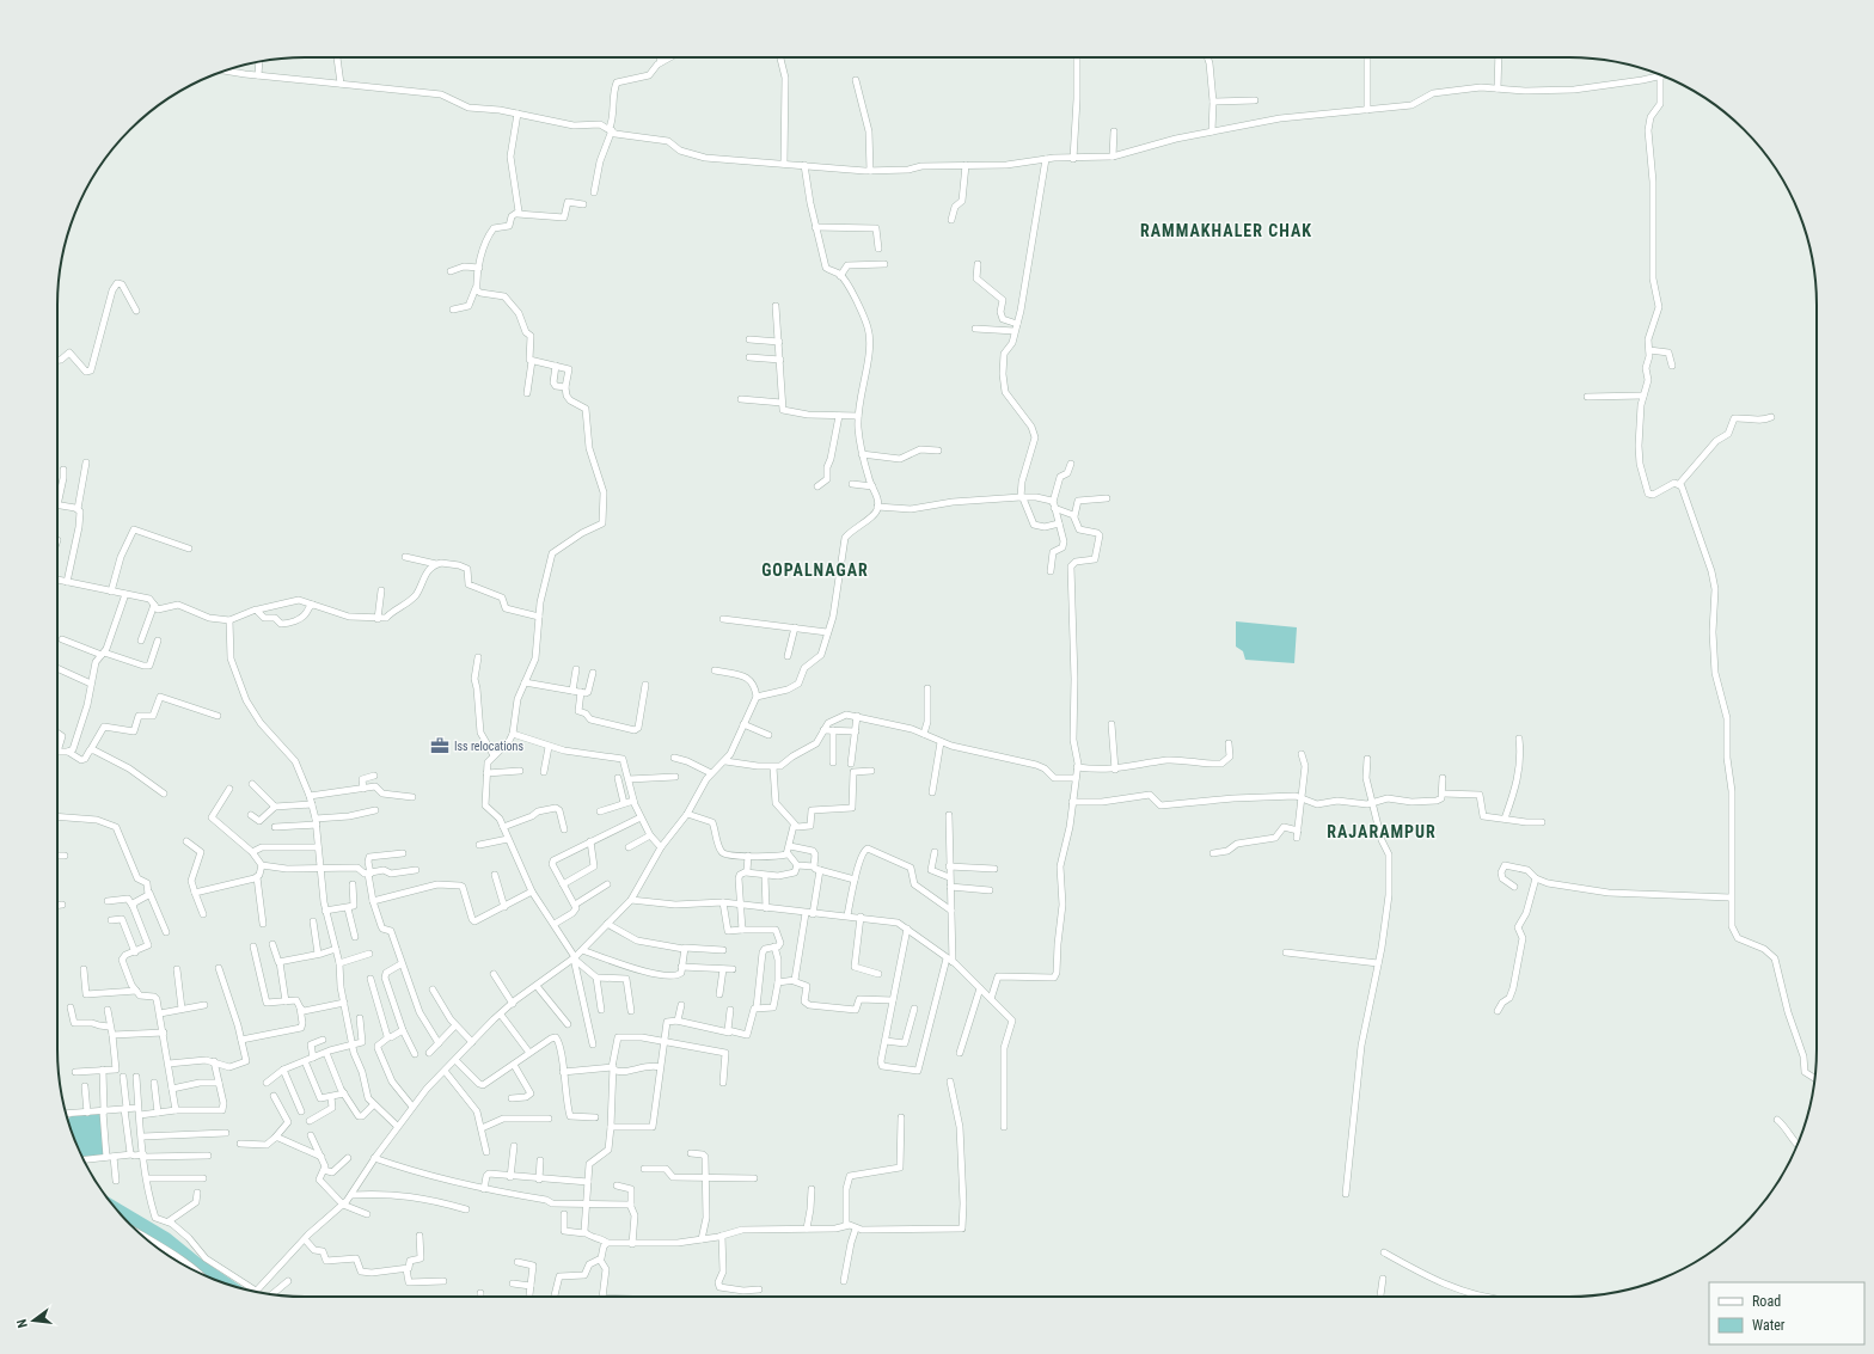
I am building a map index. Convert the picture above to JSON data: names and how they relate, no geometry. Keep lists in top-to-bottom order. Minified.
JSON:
{"districts":["RAMMAKHALER CHAK","GOPALNAGAR","RAJARAMPUR"],"places":{"office":["Iss relocations"]},"legend":["Road","Water"],"north":"left"}
